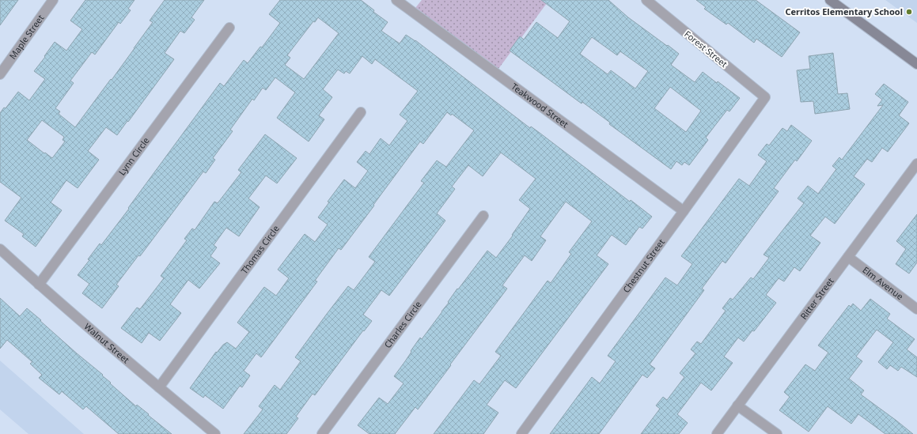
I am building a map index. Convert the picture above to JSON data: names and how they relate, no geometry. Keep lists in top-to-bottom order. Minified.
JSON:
{"streets":{"street":["Maple Street","Forest Street","Teakwood Street","Lynn Circle","Thomas Circle","Chestnut Street","Elm Avenue","Ritter Street","Charles Circle","Walnut Street"]},"crossings":[["Forest Street","Chestnut Street"],["Teakwood Street","Chestnut Street"],["Lynn Circle","Walnut Street"],["Thomas Circle","Walnut Street"],["Elm Avenue","Ritter Street"]],"places":["Cerritos Elementary School"]}
